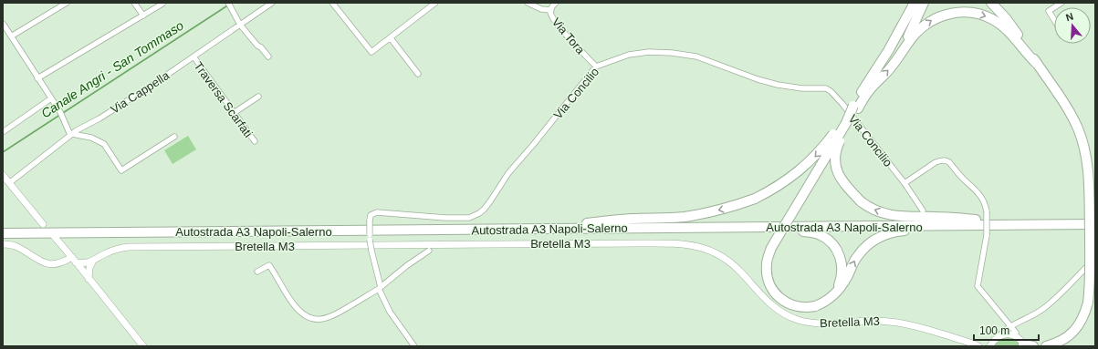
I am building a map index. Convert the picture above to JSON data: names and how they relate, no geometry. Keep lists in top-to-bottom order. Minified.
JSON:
{"streets":{"highway":["Autostrada A3 Napoli-Salerno"],"street":["Via Tora","Via Cappella","Via Concilio","Traversa Scarfati","Bretella M3"]},"crossings":[["Via Tora","Via Concilio"],["Via Cappella","Traversa Scarfati"]],"water":["Canale Angri - San Tommaso"],"scale_bar":"100 m","north":"top"}
